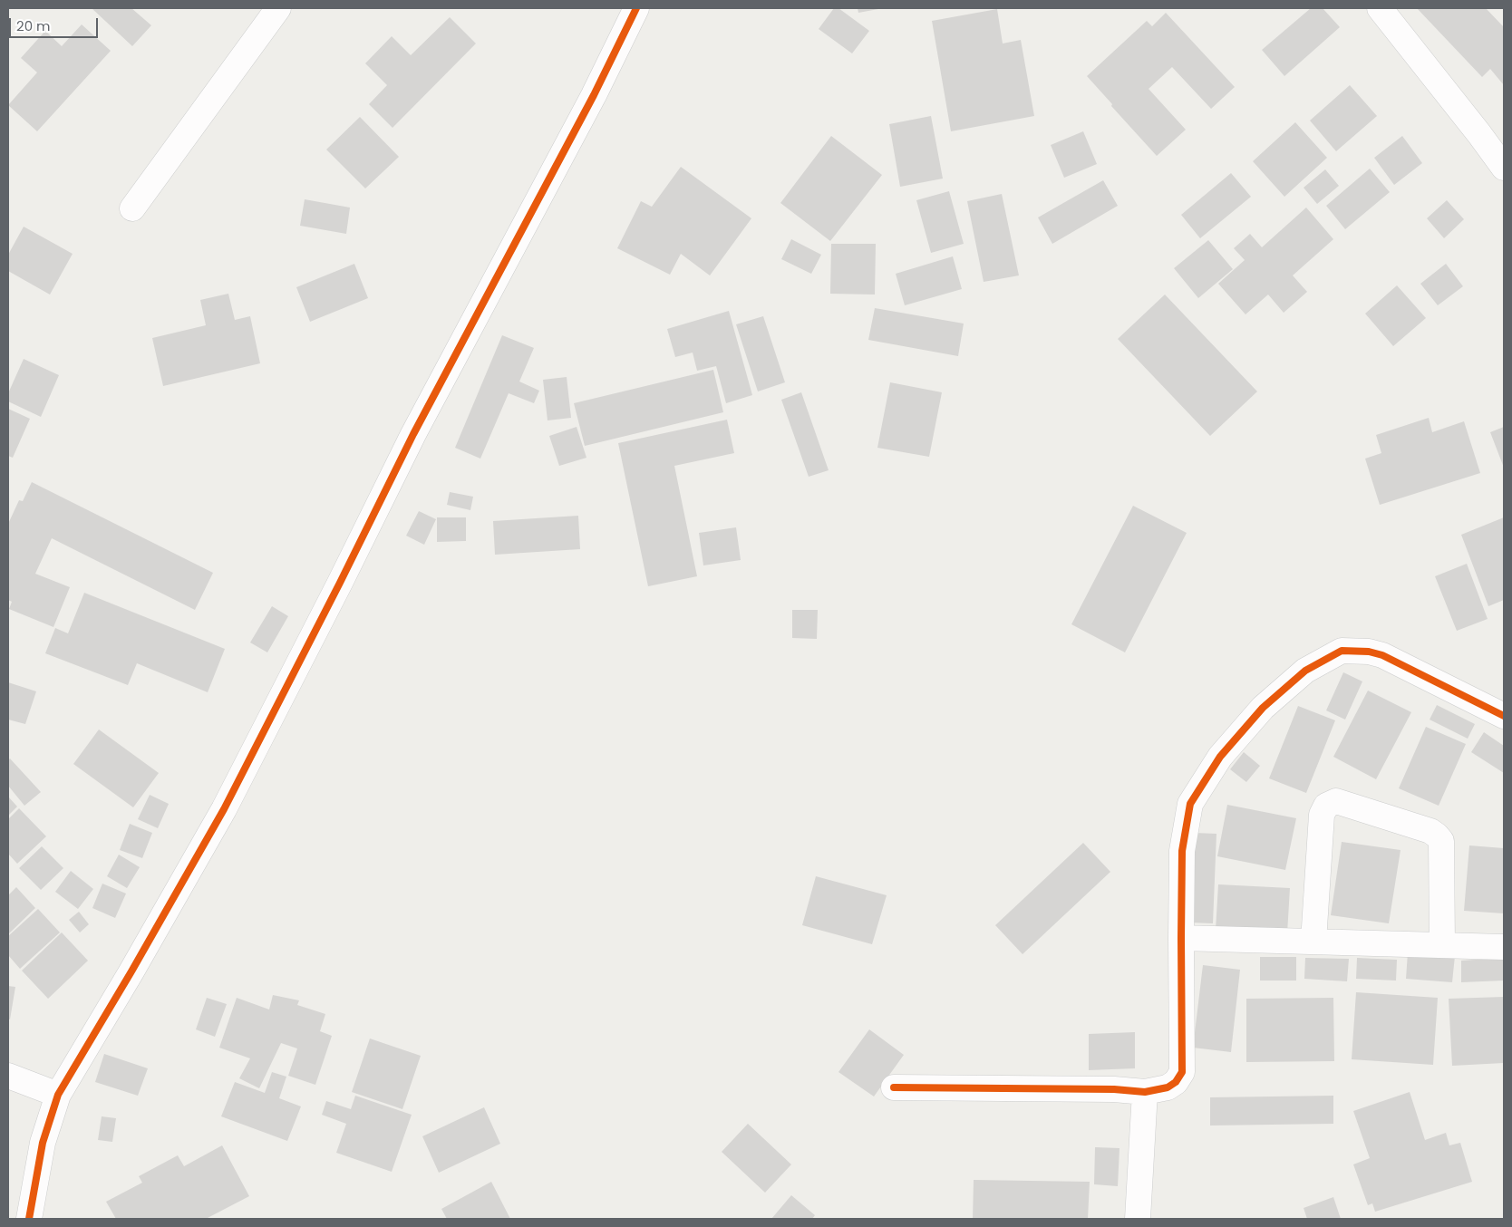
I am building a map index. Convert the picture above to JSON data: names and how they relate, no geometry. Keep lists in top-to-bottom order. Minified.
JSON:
{"scale_bar":"20 m"}
